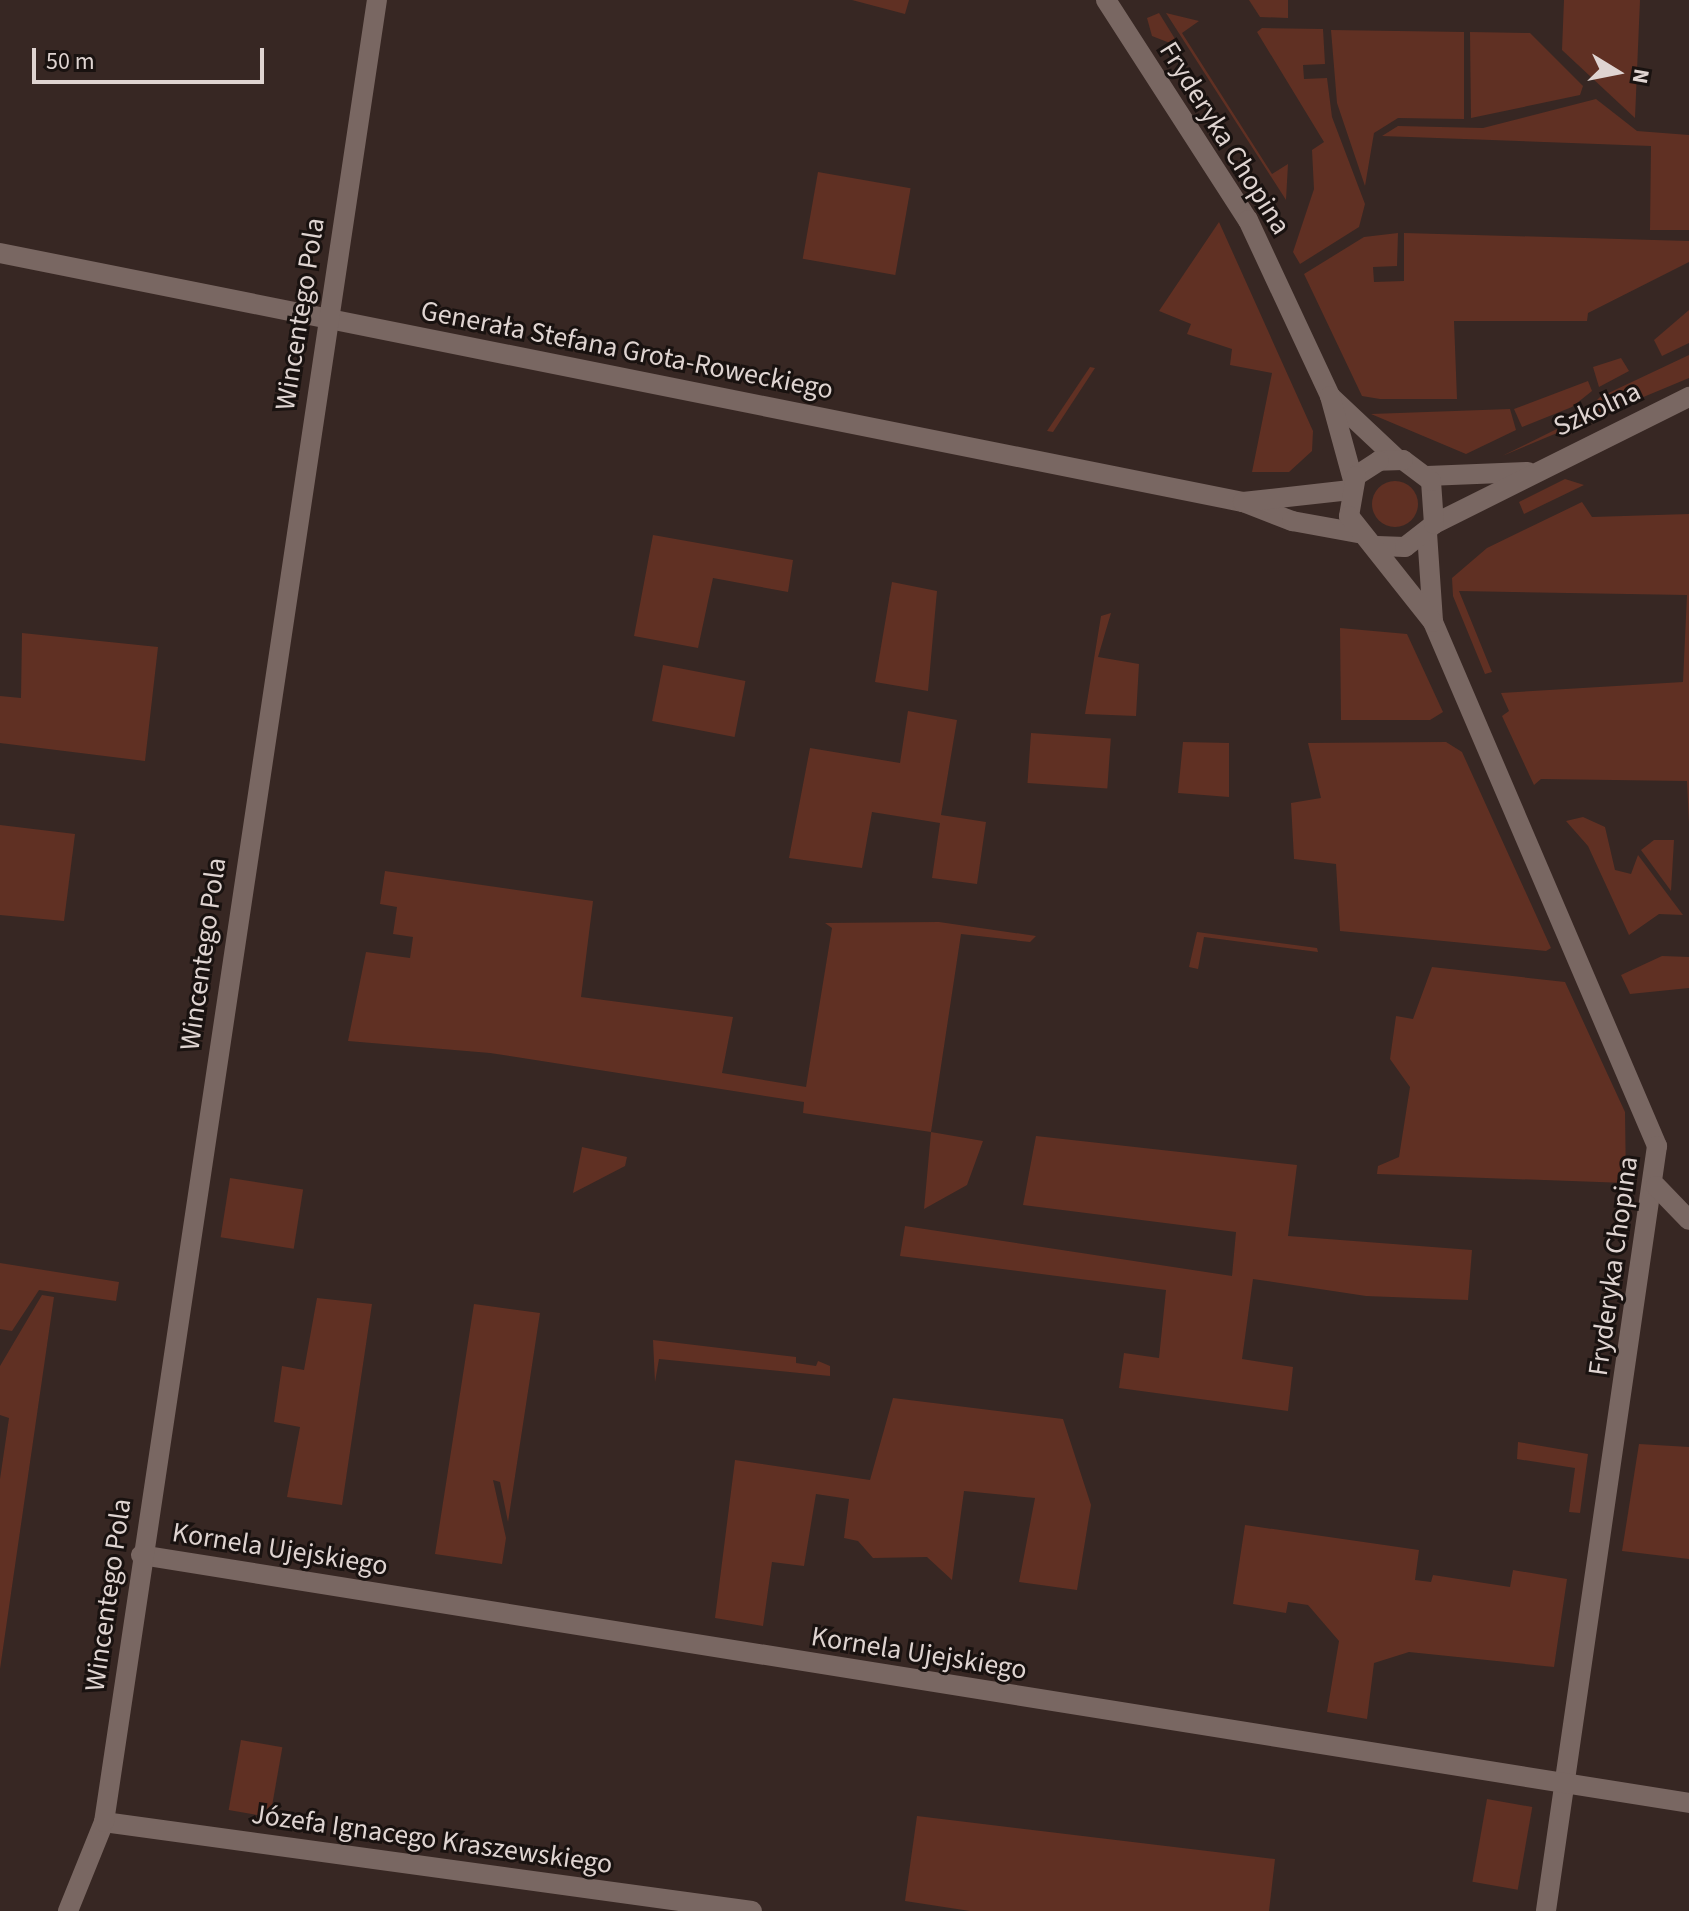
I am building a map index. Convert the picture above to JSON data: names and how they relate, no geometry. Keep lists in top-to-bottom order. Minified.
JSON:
{"streets":{"street":["Fryderyka Chopina","Wincentego Pola","Generała Stefana Grota-Roweckiego","Szkolna","Kornela Ujejskiego","Józefa Ignacego Kraszewskiego"]},"crossings":[["Fryderyka Chopina","Kornela Ujejskiego"],["Wincentego Pola","Generała Stefana Grota-Roweckiego"],["Wincentego Pola","Kornela Ujejskiego"],["Wincentego Pola","Józefa Ignacego Kraszewskiego"]],"scale_bar":"50 m","north":"right"}
